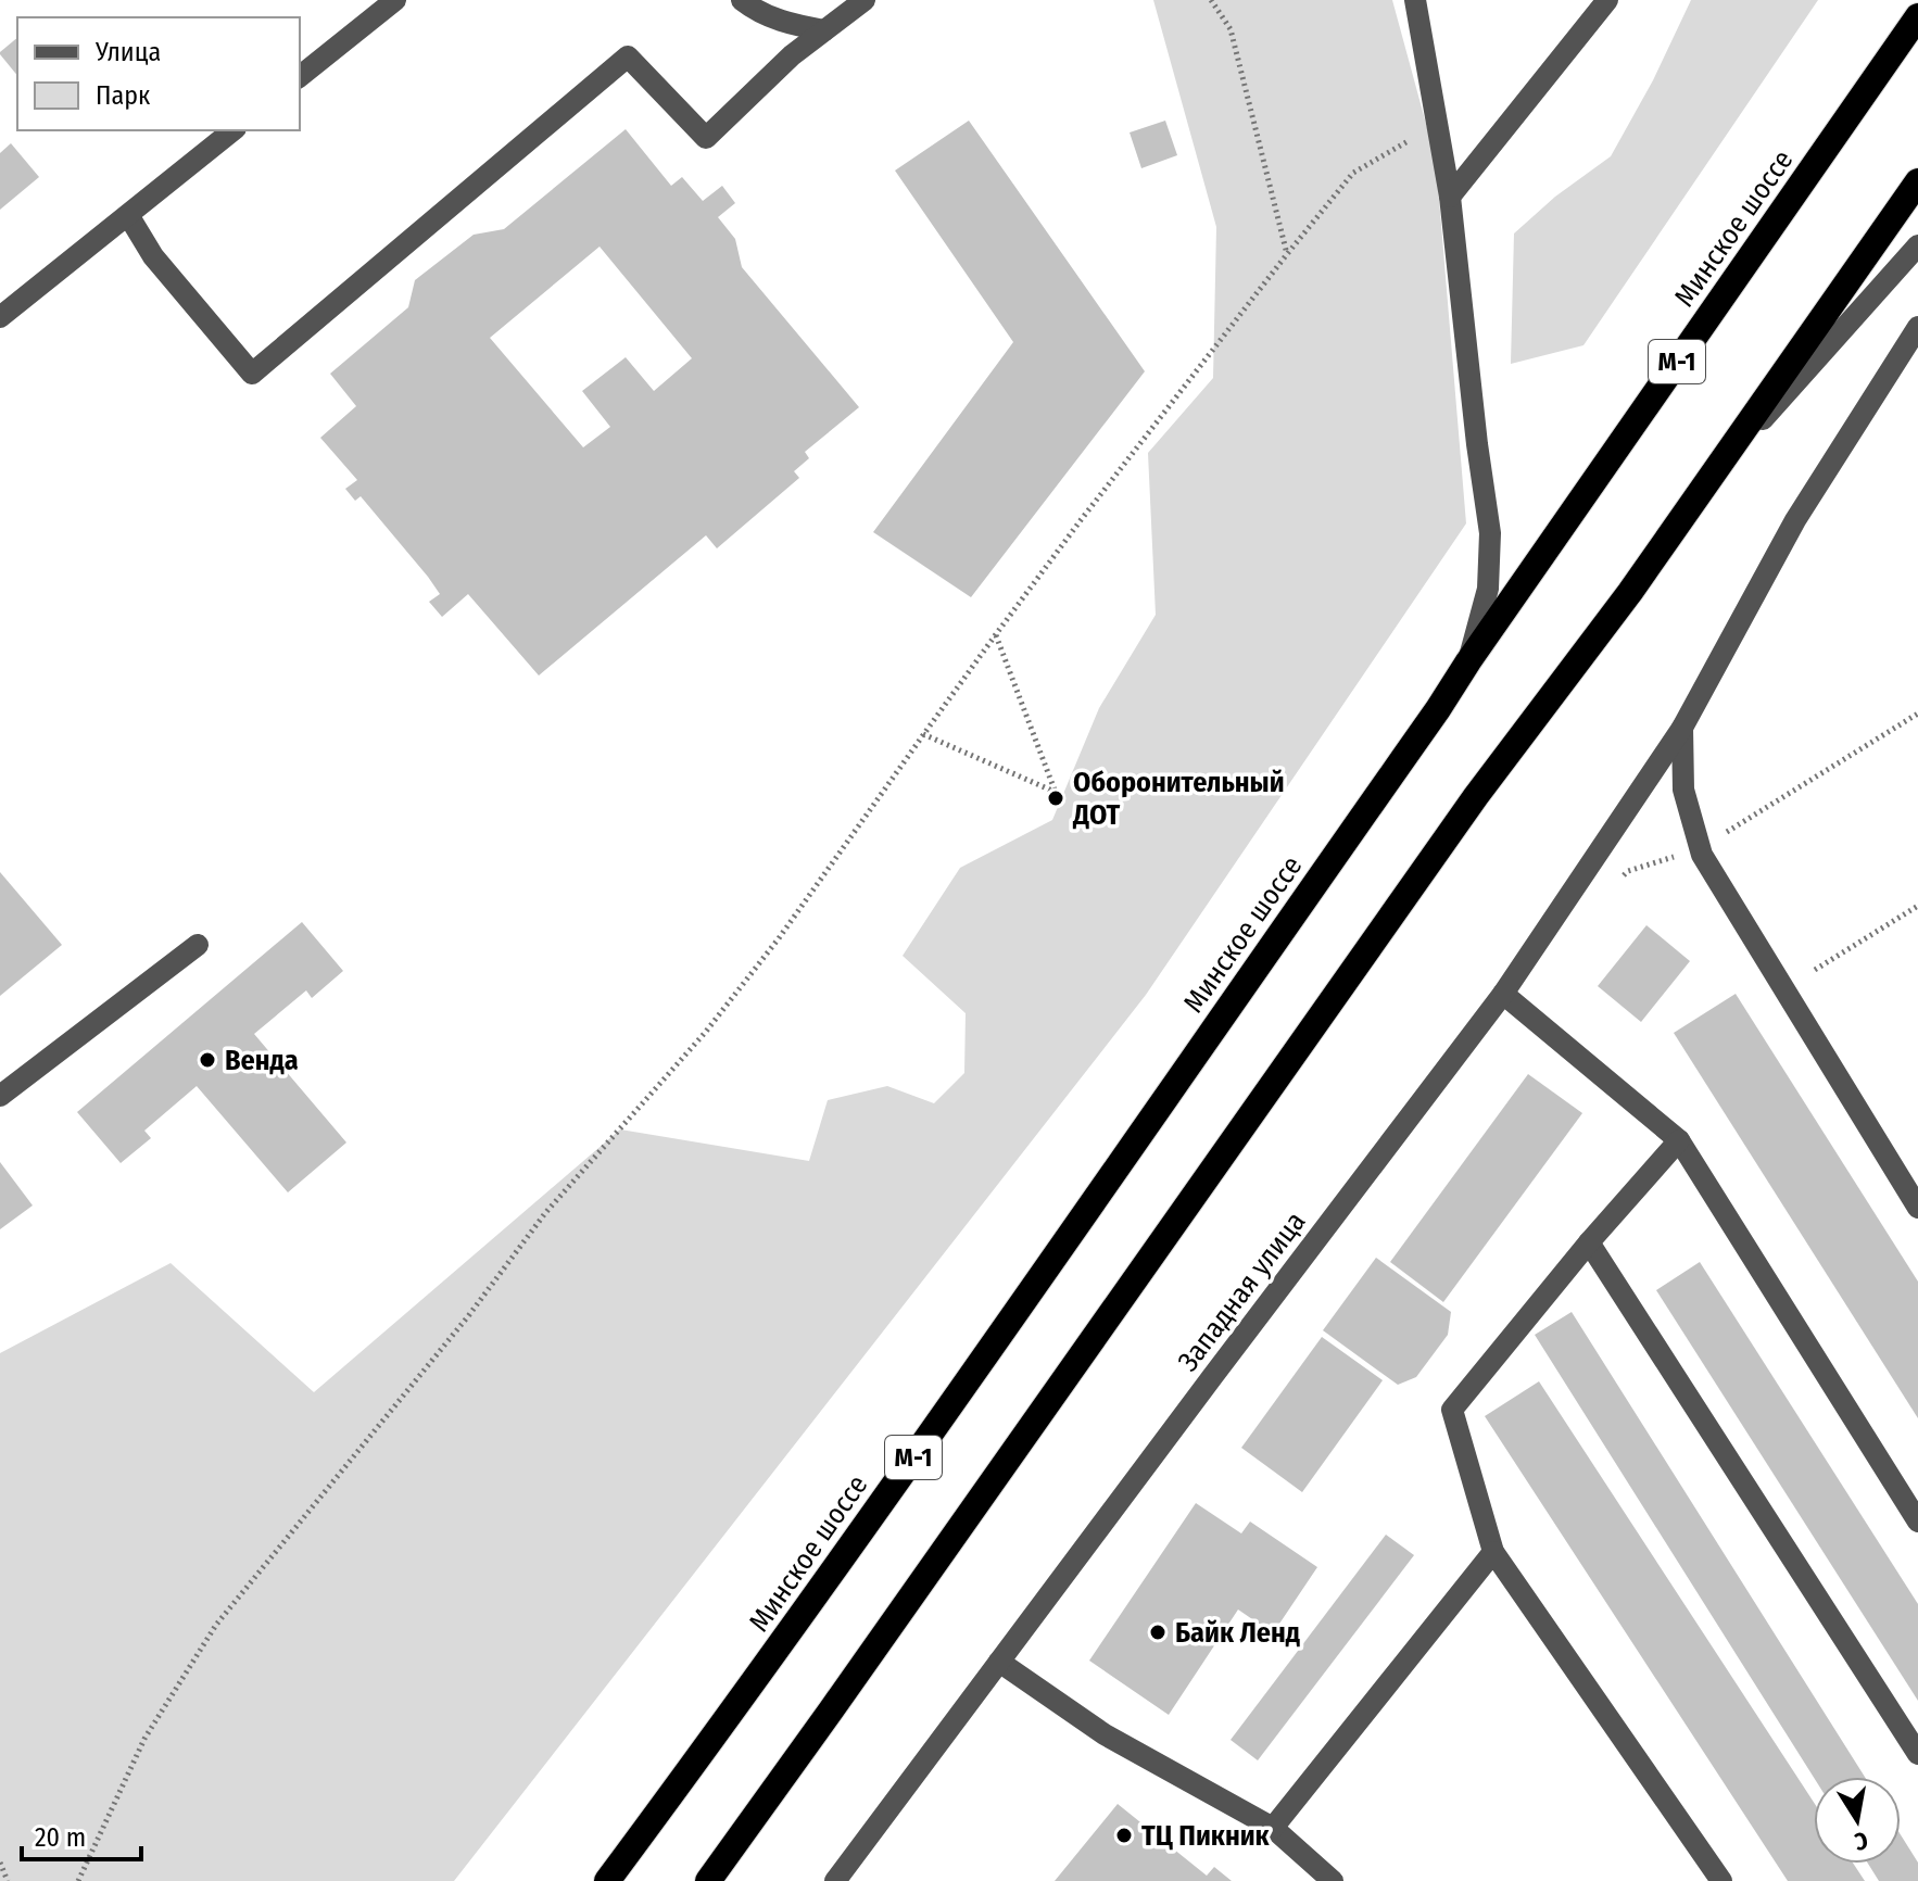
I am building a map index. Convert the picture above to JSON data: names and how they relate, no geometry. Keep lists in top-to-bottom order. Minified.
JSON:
{"streets":{"highway":["Минское шоссе","М-1"],"street":["Западная улица"]},"places":["Оборонительный ДОТ","Венда","Байк Ленд","ТЦ Пикник"],"legend":["Улица","Парк"],"scale_bar":"20 m","north":"bottom"}
